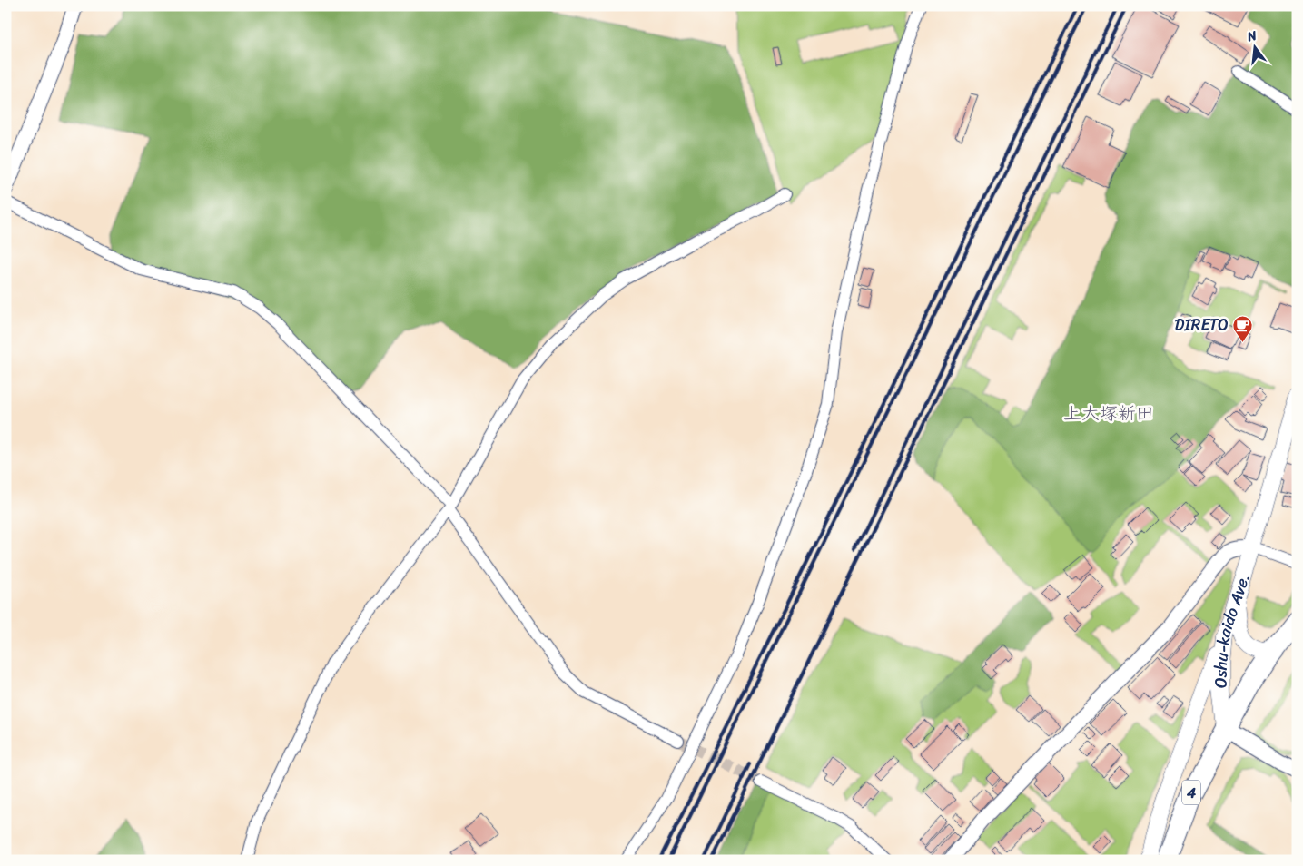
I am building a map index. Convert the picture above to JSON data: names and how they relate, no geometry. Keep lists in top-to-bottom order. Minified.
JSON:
{"streets":{"highway":["4"],"main road":["Oshu-kaido Ave."]},"crossings":[["Oshu-kaido Ave.","4"]],"districts":["上大塚新田"],"places":{"cafe":["DIRETO"]},"north":"top"}
